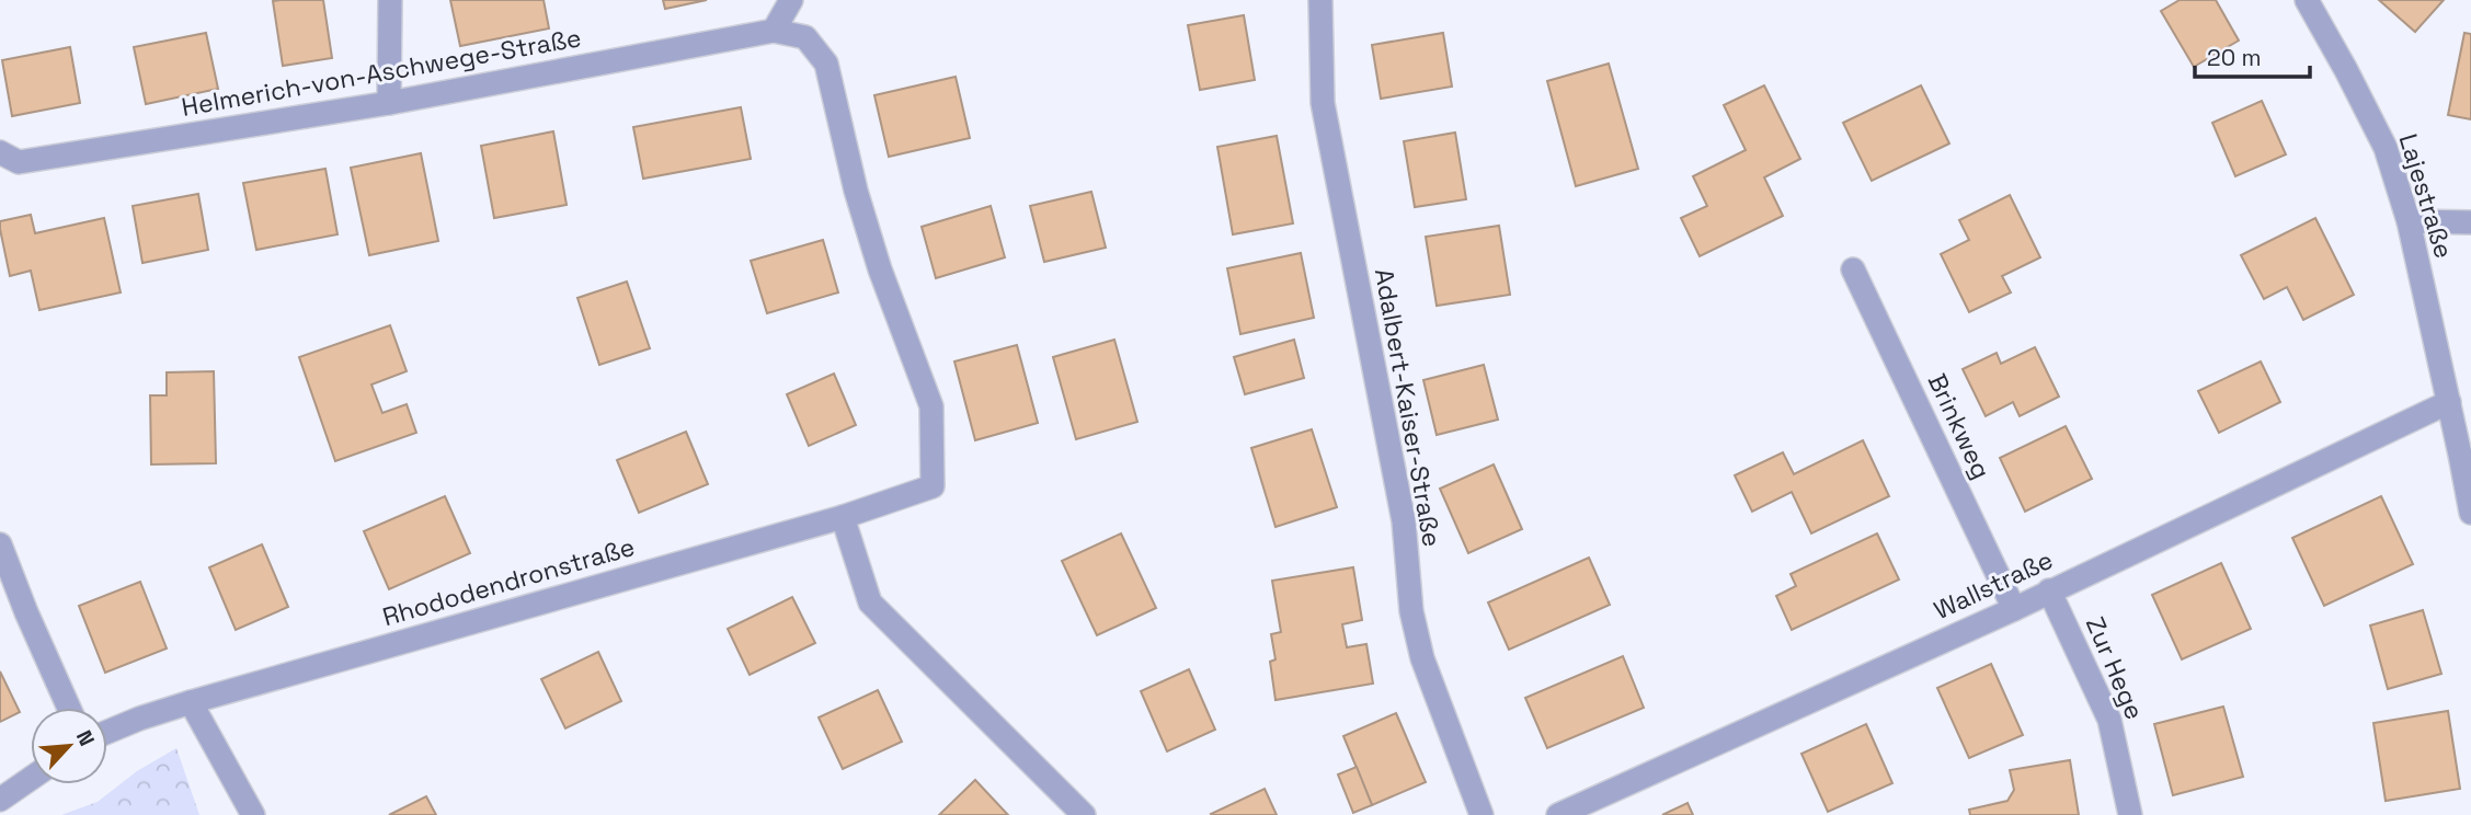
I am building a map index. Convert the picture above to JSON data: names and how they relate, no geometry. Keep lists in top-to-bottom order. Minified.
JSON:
{"streets":{"street":["Helmerich-von-Aschwege-Straße","Lajestraße","Adalbert-Kaiser-Straße","Brinkweg","Rhododendronstraße","Wallstraße","Zur Hege"]},"crossings":[["Helmerich-von-Aschwege-Straße","Rhododendronstraße"],["Lajestraße","Wallstraße"],["Brinkweg","Wallstraße"],["Wallstraße","Zur Hege"]],"scale_bar":"20 m","north":"top right"}
